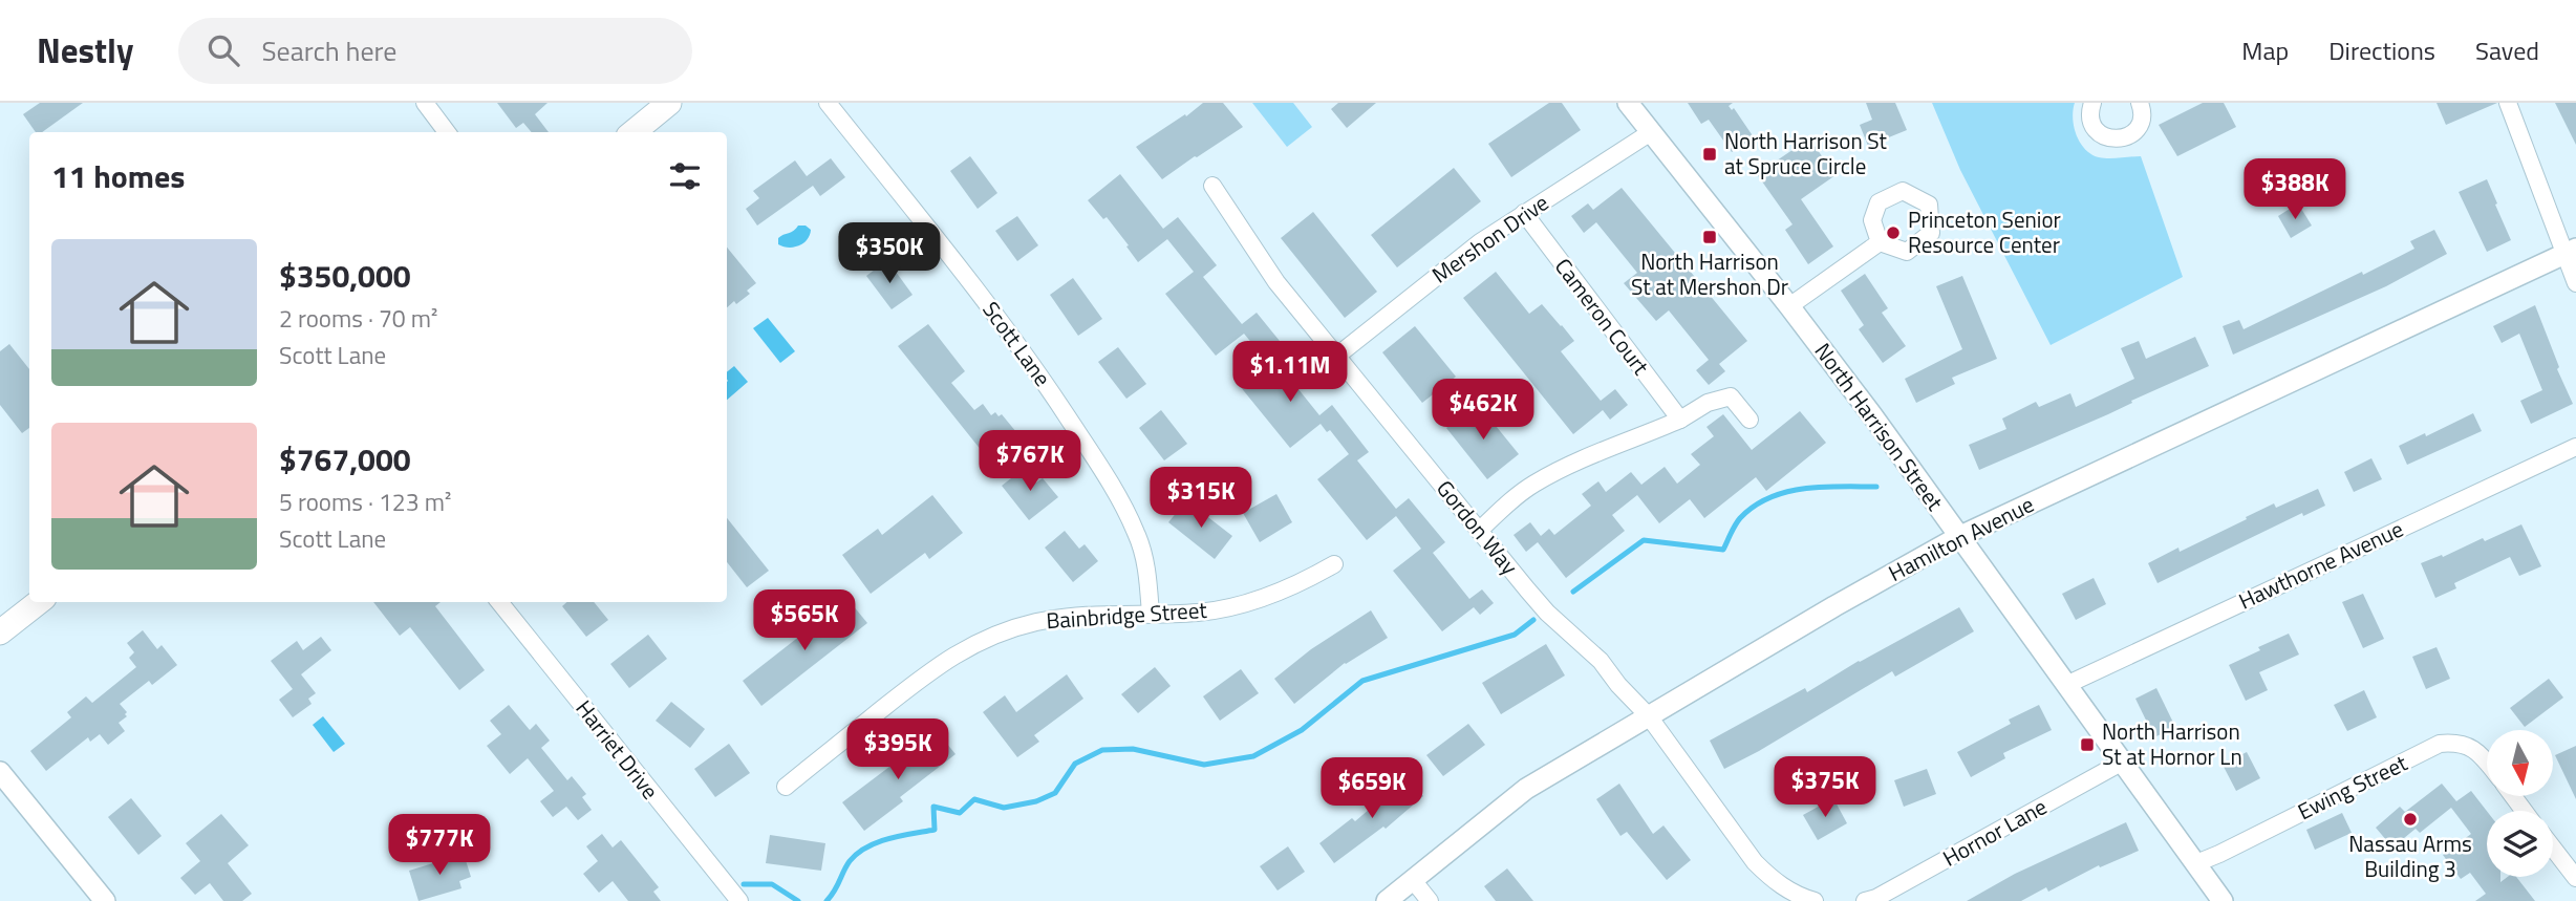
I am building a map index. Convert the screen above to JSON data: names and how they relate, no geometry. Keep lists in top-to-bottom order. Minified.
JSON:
{"streets":{"street":["Mershon Drive","Cameron Court","Scott Lane","North Harrison Street","Gordon Way","Hamilton Avenue","Hawthorne Avenue","Bainbridge Street","Harriet Drive","Ewing Street","Hornor Lane"]},"crossings":[["Mershon Drive","Cameron Court"],["Mershon Drive","North Harrison Street"],["Mershon Drive","Gordon Way"],["Scott Lane","Bainbridge Street"],["North Harrison Street","Hamilton Avenue"],["North Harrison Street","Hawthorne Avenue"],["North Harrison Street","Ewing Street"],["North Harrison Street","Hornor Lane"],["Gordon Way","Hamilton Avenue"]],"places":{"transit":["North Harrison St at Spruce Circle","North Harrison St at Mershon Dr","North Harrison St at Hornor Ln"],"other":["Princeton Senior Resource Center","Nassau Arms Building 3"]},"north":"bottom","page":{"header":"Nestly","search":"Search here","nav":["Map","Directions","Saved"],"heading":"11 homes","price":["$388K","$350K","$1.11M","$462K","$767K","$315K","$565K","$395K","$375K","$659K","$777K"],"list":[{"name":"$350,000","note":"2 rooms · 70 m² · Scott Lane"},{"name":"$767,000","note":"5 rooms · 123 m² · Scott Lane"}]}}
